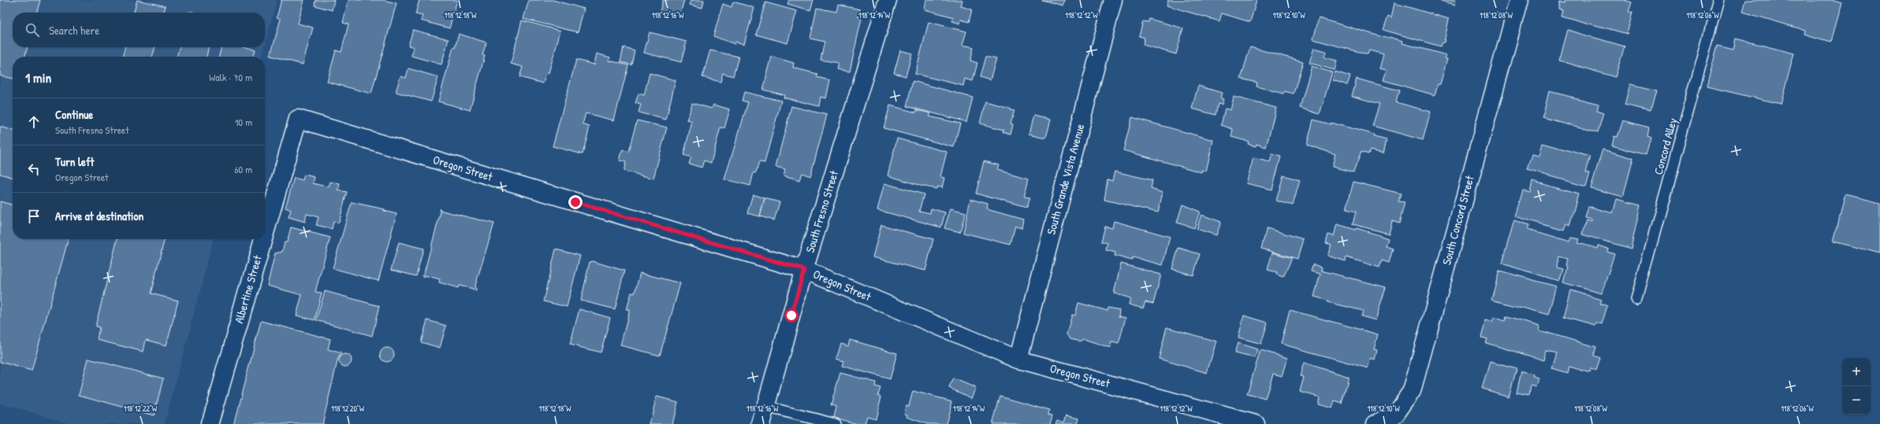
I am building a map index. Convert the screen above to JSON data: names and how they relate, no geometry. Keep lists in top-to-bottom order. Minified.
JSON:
{"streets":{"street":["Oregon Street","South Grande Vista Avenue","South Fresno Street","South Concord Street","Albertine Street"],"lane":["Concord Alley"]},"crossings":[["Oregon Street","South Grande Vista Avenue"],["Oregon Street","South Fresno Street"],["Oregon Street","Albertine Street"]],"page":{"search":"Search here","heading":["1 min","Walk · 70 m"],"list":[["Continue","South Fresno Street","10 m"],["Turn left","Oregon Street","60 m"],"Arrive at destination"],"map_buttons":["+","−"]},"coordinates":["118°12'18\"W","118°12'16\"W","118°12'14\"W","118°12'12\"W","118°12'10\"W","118°12'08\"W","118°12'06\"W","118°12'22\"W","118°12'20\"W"]}
